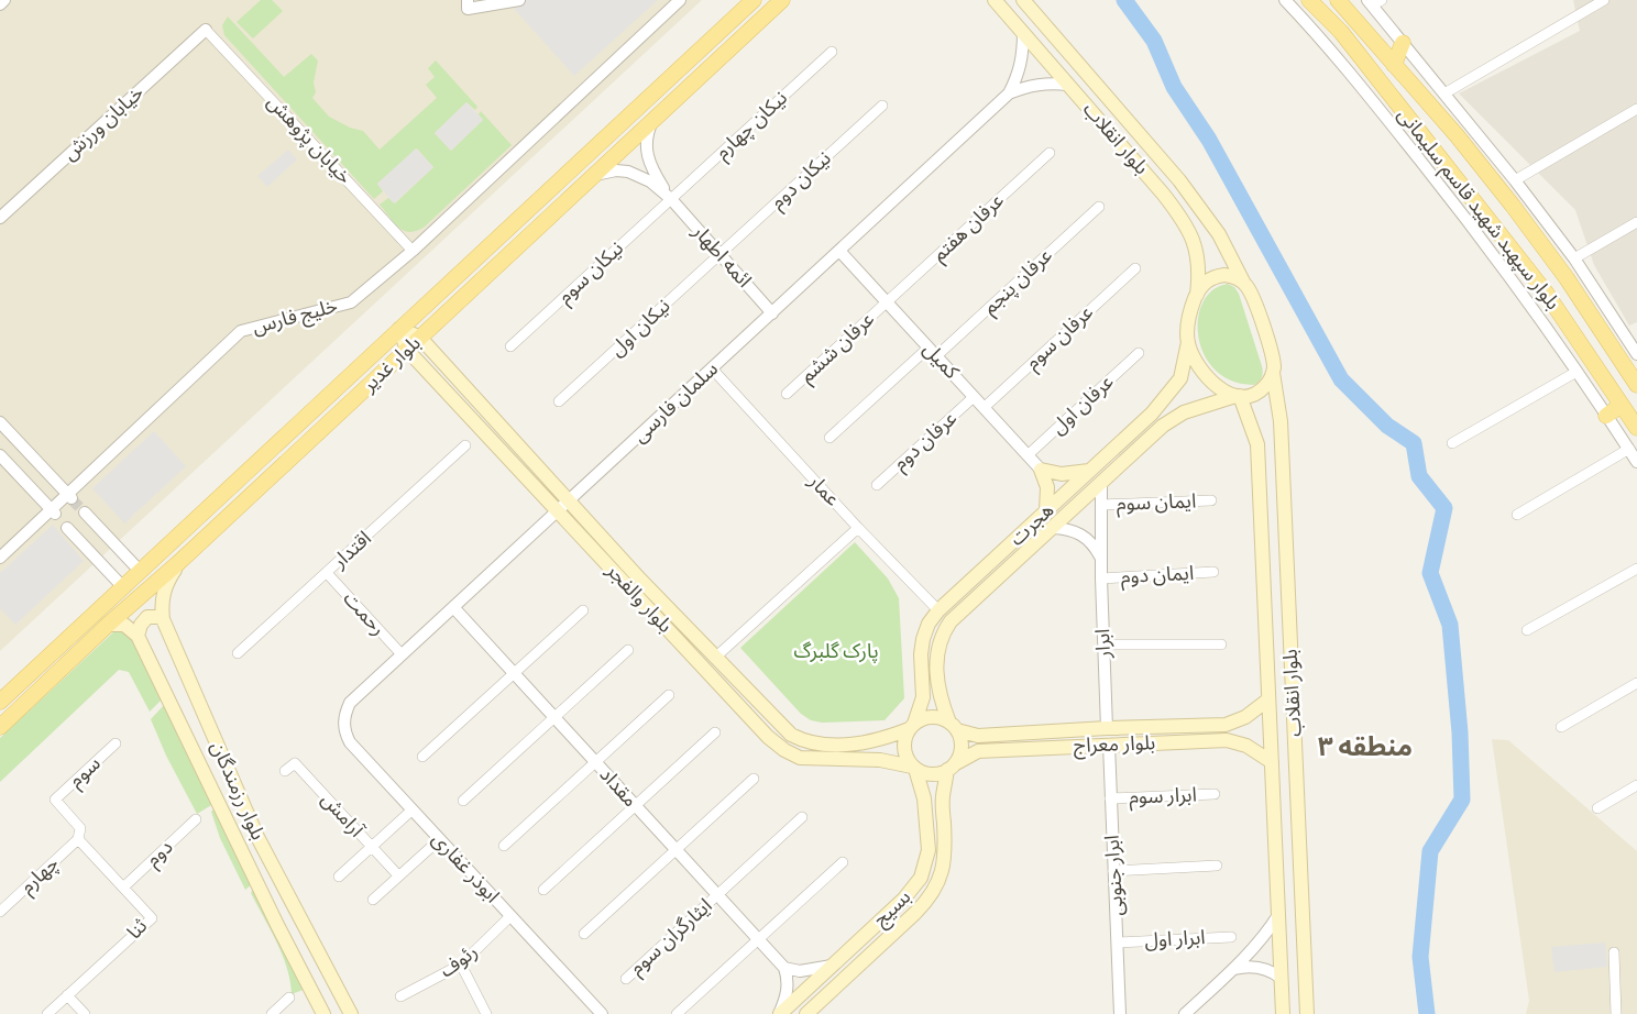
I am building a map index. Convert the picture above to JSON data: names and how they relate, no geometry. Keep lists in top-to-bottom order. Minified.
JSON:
{"streets":{"main road":["بلوار انقلاب","بلوار سپهبد شهید قاسم سلیمانی","بلوار غدیر","هجرت","بلوار والفجر","بلوار معراج","بلوار رزمندگان","بسیج"],"street":["خیابان ورزش","نیکان چهارم","خیابان پژوهش","نیکان دوم","عرفان هفتم","ائمه اطهار","نیکان سوم","عرفان پنجم","خلیج فارس","نیکان اول","عرفان سوم","عرفان ششم","کمیل","سلمان فارسی","عرفان اول","عرفان دوم","عمار","ایمان سوم","اقتدار","ایمان دوم","رحمت","ابرار","سوم","مقداد","ابرار سوم","آرامش","دوم","ابوذر غفاری","چهارم","ابرار جنوبی","ثنا","ایثارگران سوم","ابرار اول","رئوف"]},"crossings":[["خیابان ورزش","خیابان پژوهش"],["نیکان چهارم","ائمه اطهار"],["نیکان چهارم","نیکان سوم"],["بلوار انقلاب","سلمان فارسی"],["بلوار انقلاب","هجرت"],["بلوار انقلاب","بلوار معراج"],["خیابان پژوهش","خلیج فارس"],["نیکان دوم","ائمه اطهار"],["نیکان دوم","نیکان اول"],["عرفان هفتم","عرفان ششم"],["عرفان هفتم","کمیل"],["ائمه اطهار","نیکان سوم"],["ائمه اطهار","نیکان اول"],["ائمه اطهار","بلوار غدیر"],["ائمه اطهار","سلمان فارسی"],["عرفان پنجم","کمیل"],["عرفان سوم","کمیل"],["عرفان ششم","کمیل"],["کمیل","سلمان فارسی"],["کمیل","عرفان اول"],["کمیل","عرفان دوم"],["بلوار غدیر","بلوار والفجر"],["بلوار غدیر","بلوار رزمندگان"],["سلمان فارسی","عمار"],["سلمان فارسی","بلوار والفجر"],["سلمان فارسی","رحمت"],["سلمان فارسی","مقداد"],["سلمان فارسی","ابوذر غفاری"],["عمار","هجرت"],["ایمان سوم","ابرار"],["هجرت","بلوار والفجر"],["هجرت","ابرار"],["هجرت","بلوار معراج"],["هجرت","بسیج"],["اقتدار","رحمت"],["ایمان دوم","ابرار"],["بلوار والفجر","بلوار معراج"],["بلوار والفجر","بسیج"],["ابرار","بلوار معراج"],["بلوار معراج","ابرار جنوبی"],["بلوار معراج","بسیج"],["سوم","ثنا"],["مقداد","ایثارگران سوم"],["ابرار سوم","ابرار جنوبی"],["دوم","ثنا"],["ابوذر غفاری","رئوف"],["چهارم","ثنا"],["ابرار جنوبی","ابرار اول"]],"districts":["منطقه ۳"],"parks":["پارک گلبرگ"]}
